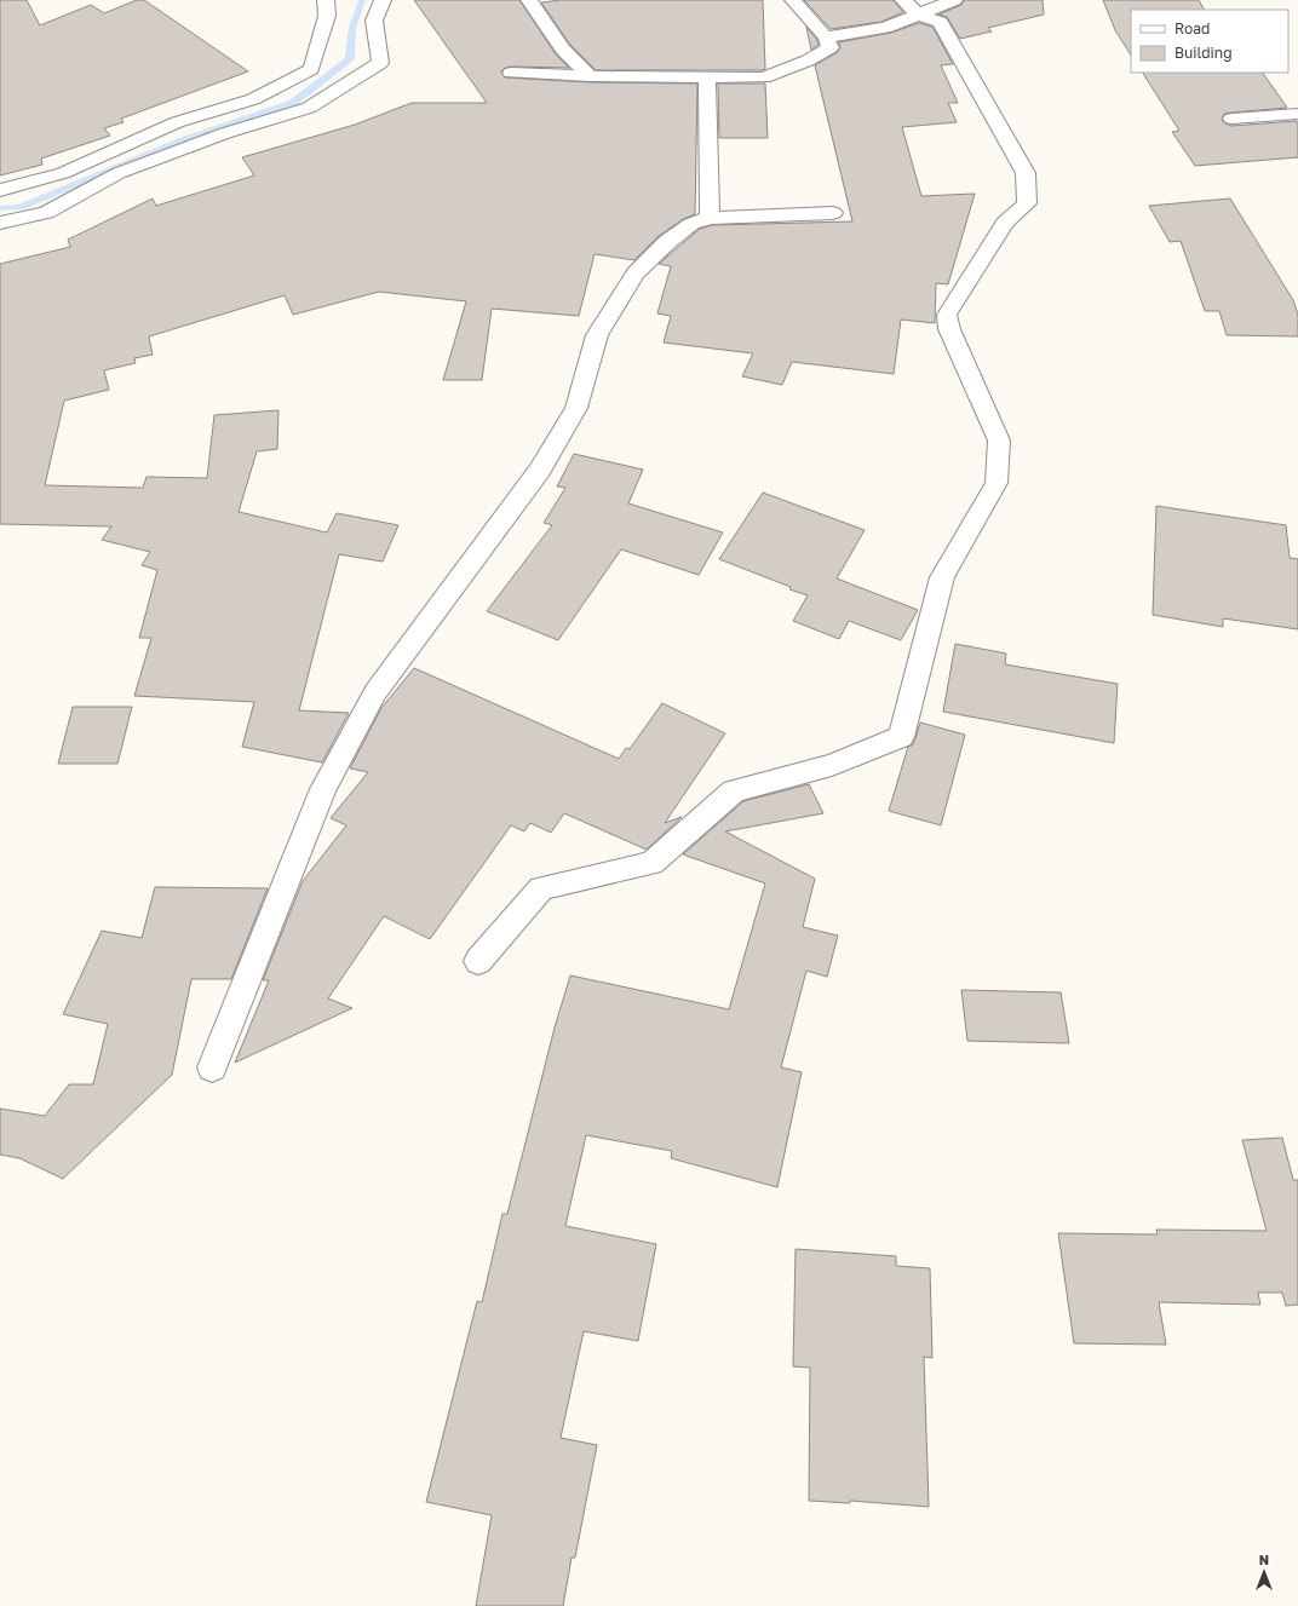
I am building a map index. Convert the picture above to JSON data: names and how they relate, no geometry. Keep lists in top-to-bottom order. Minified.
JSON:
{"legend":["Road","Building"],"north":"top"}
